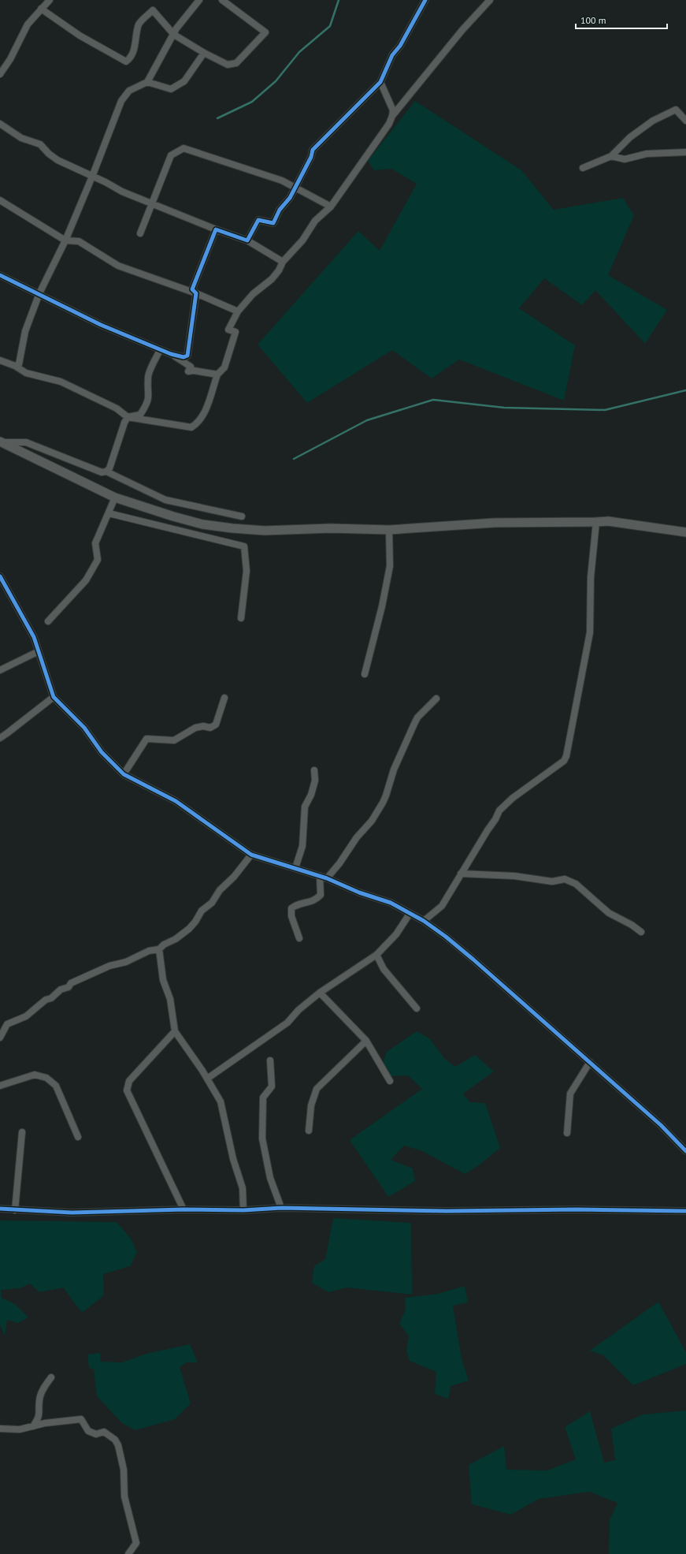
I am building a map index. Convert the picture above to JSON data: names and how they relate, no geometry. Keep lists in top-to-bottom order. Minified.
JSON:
{"scale_bar":"100 m"}
